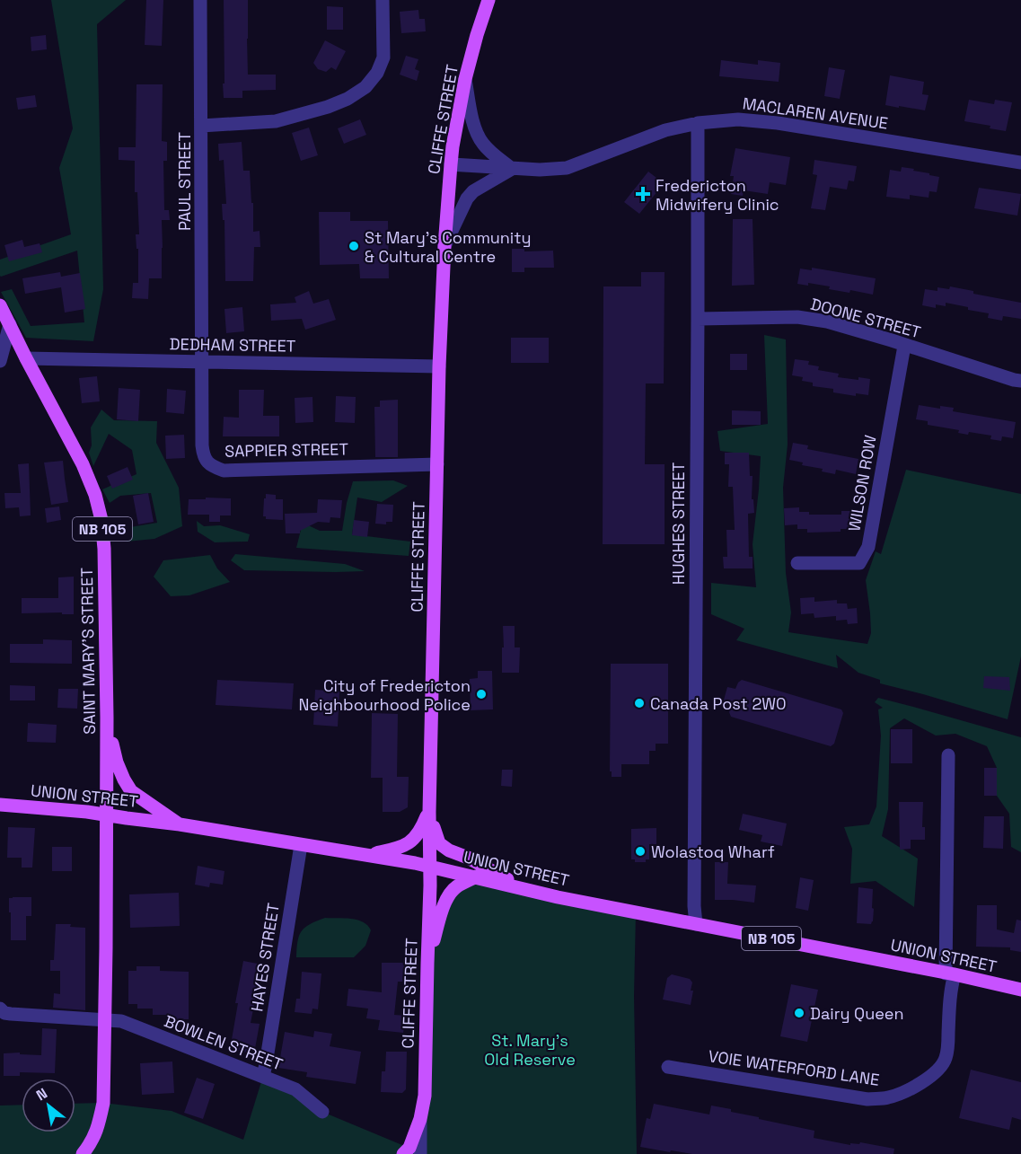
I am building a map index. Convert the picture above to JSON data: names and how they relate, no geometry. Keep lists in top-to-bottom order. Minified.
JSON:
{"streets":{"main road":["CLIFFE STREET","NB 105","SAINT MARY'S STREET","UNION STREET"],"street":["MACLAREN AVENUE","PAUL STREET","DOONE STREET","DEDHAM STREET","SAPPIER STREET","WILSON ROW","HUGHES STREET","HAYES STREET","BOWLEN STREET","VOIE WATERFORD LANE"]},"crossings":[["MACLAREN AVENUE","CLIFFE STREET"],["MACLAREN AVENUE","HUGHES STREET"],["CLIFFE STREET","DEDHAM STREET"],["CLIFFE STREET","SAPPIER STREET"],["CLIFFE STREET","UNION STREET"],["PAUL STREET","DEDHAM STREET"],["PAUL STREET","SAPPIER STREET"],["DOONE STREET","WILSON ROW"],["DOONE STREET","HUGHES STREET"],["DEDHAM STREET","SAPPIER STREET"],["DEDHAM STREET","SAINT MARY'S STREET"],["HUGHES STREET","UNION STREET"],["SAINT MARY'S STREET","UNION STREET"],["SAINT MARY'S STREET","BOWLEN STREET"],["UNION STREET","HAYES STREET"],["UNION STREET","VOIE WATERFORD LANE"],["HAYES STREET","BOWLEN STREET"]],"parks":["St. Mary's Old Reserve"],"places":{"health":["Fredericton Midwifery Clinic"],"other":["St Mary's Community & Cultural Centre","City of Fredericton Neighbourhood Police","Canada Post 2W0","Wolastoq Wharf","Dairy Queen"]},"north":"top left"}
